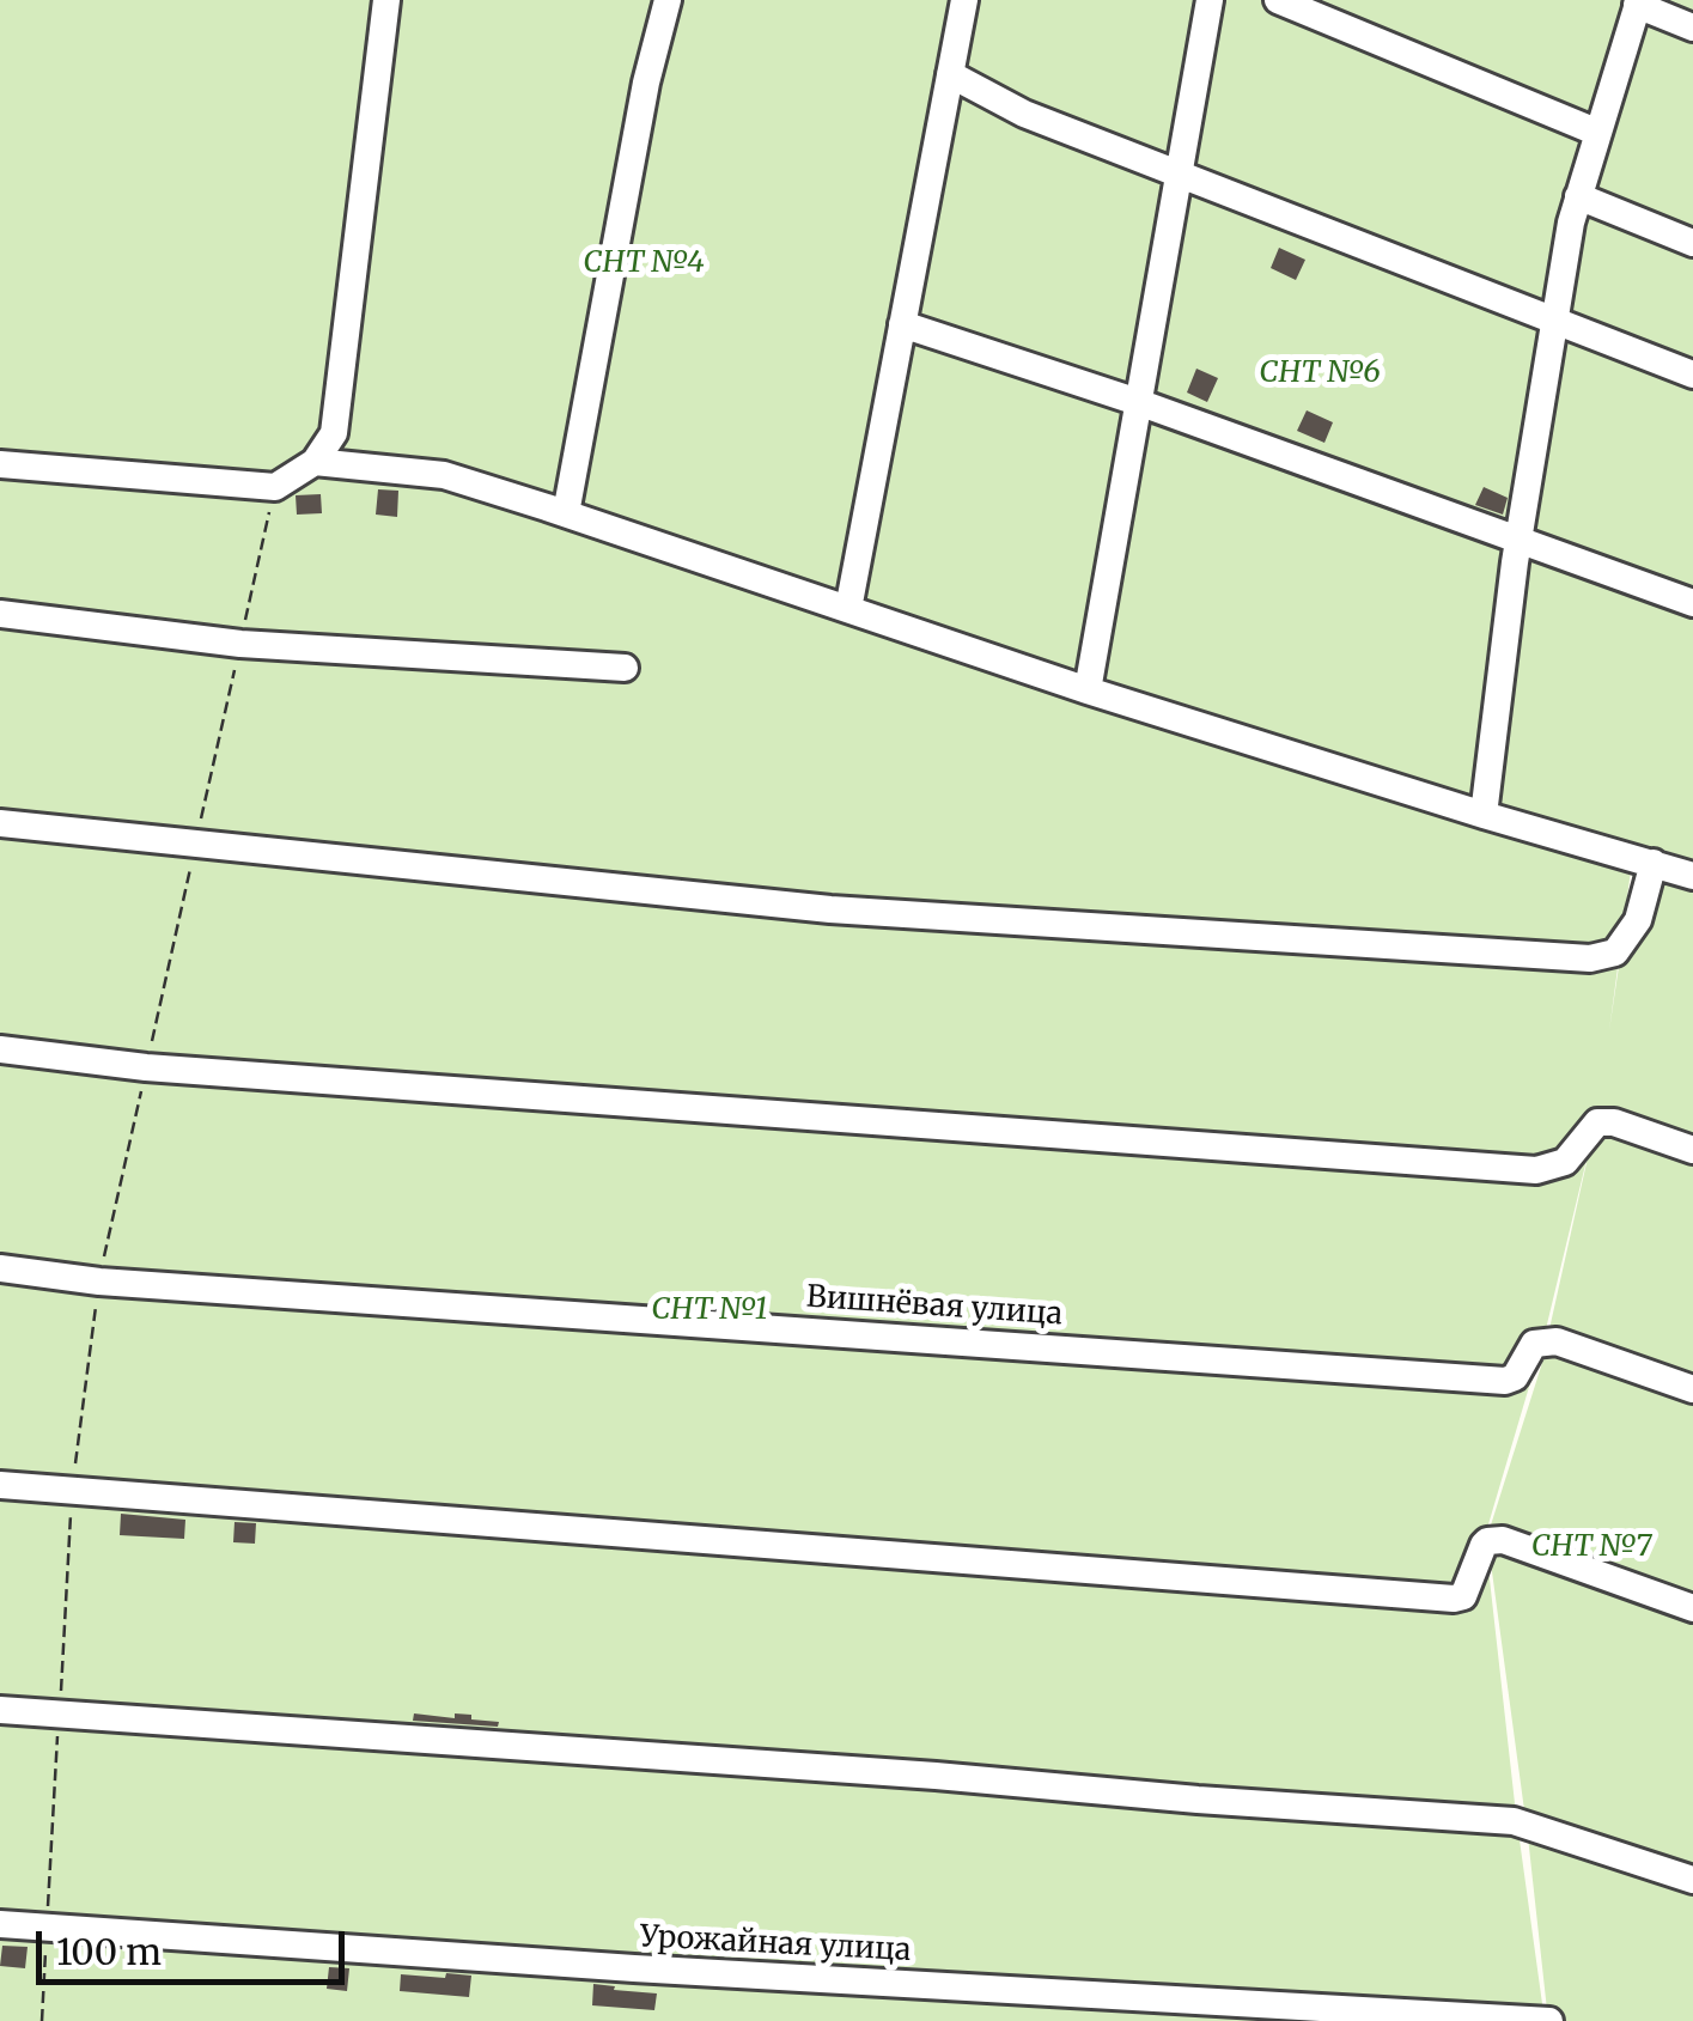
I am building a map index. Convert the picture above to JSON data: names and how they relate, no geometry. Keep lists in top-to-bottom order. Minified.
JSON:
{"streets":{"street":["Вишнёвая улица","Урожайная улица"]},"parks":["СНТ №4","СНТ №6","СНТ №1","СНТ №7"],"scale_bar":"100 m"}
